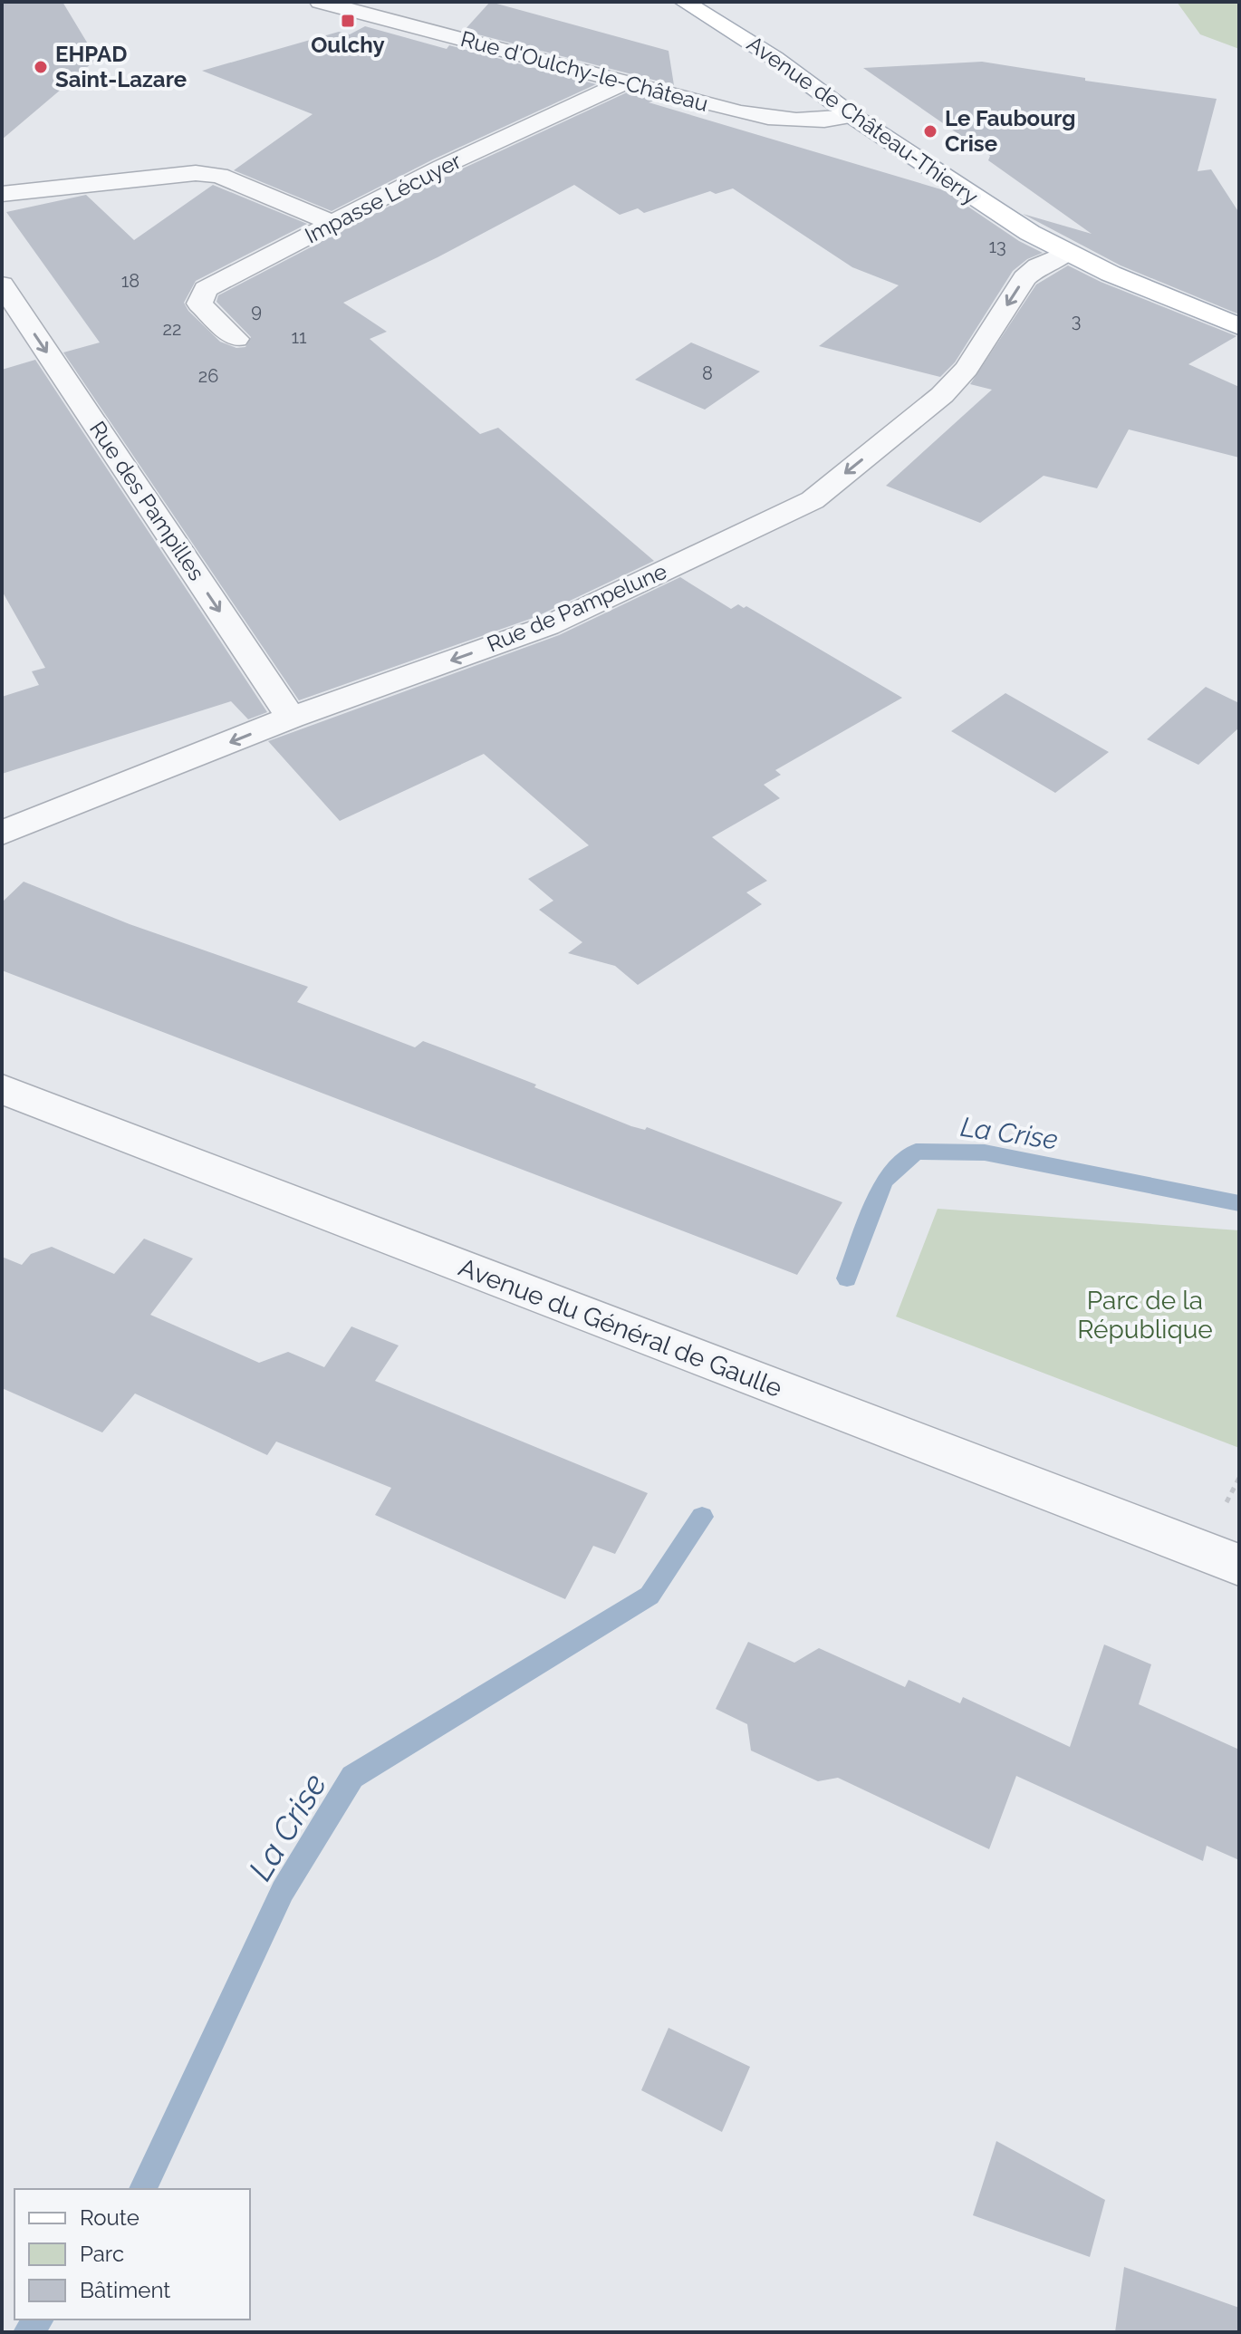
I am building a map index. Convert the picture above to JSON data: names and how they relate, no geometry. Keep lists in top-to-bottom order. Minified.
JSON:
{"streets":{"main road":["Avenue de Château-Thierry"],"street":["Rue d'Oulchy-le-Château","Impasse Lécuyer","Rue des Pampilles","Rue de Pampelune","Avenue du Général de Gaulle"]},"crossings":[["Rue d'Oulchy-le-Château","Avenue de Château-Thierry"],["Rue d'Oulchy-le-Château","Impasse Lécuyer"],["Avenue de Château-Thierry","Rue de Pampelune"],["Rue des Pampilles","Rue de Pampelune"]],"one_way":["Rue des Pampilles","Rue de Pampelune"],"water":["La Crise"],"parks":["Parc de la République"],"places":{"transit":["Oulchy"],"other":["EHPAD Saint-Lazare","Le Faubourg Crise"]},"house_numbers":["13","18","9","3","22","11","8","26"],"legend":["Route","Parc","Bâtiment"]}
